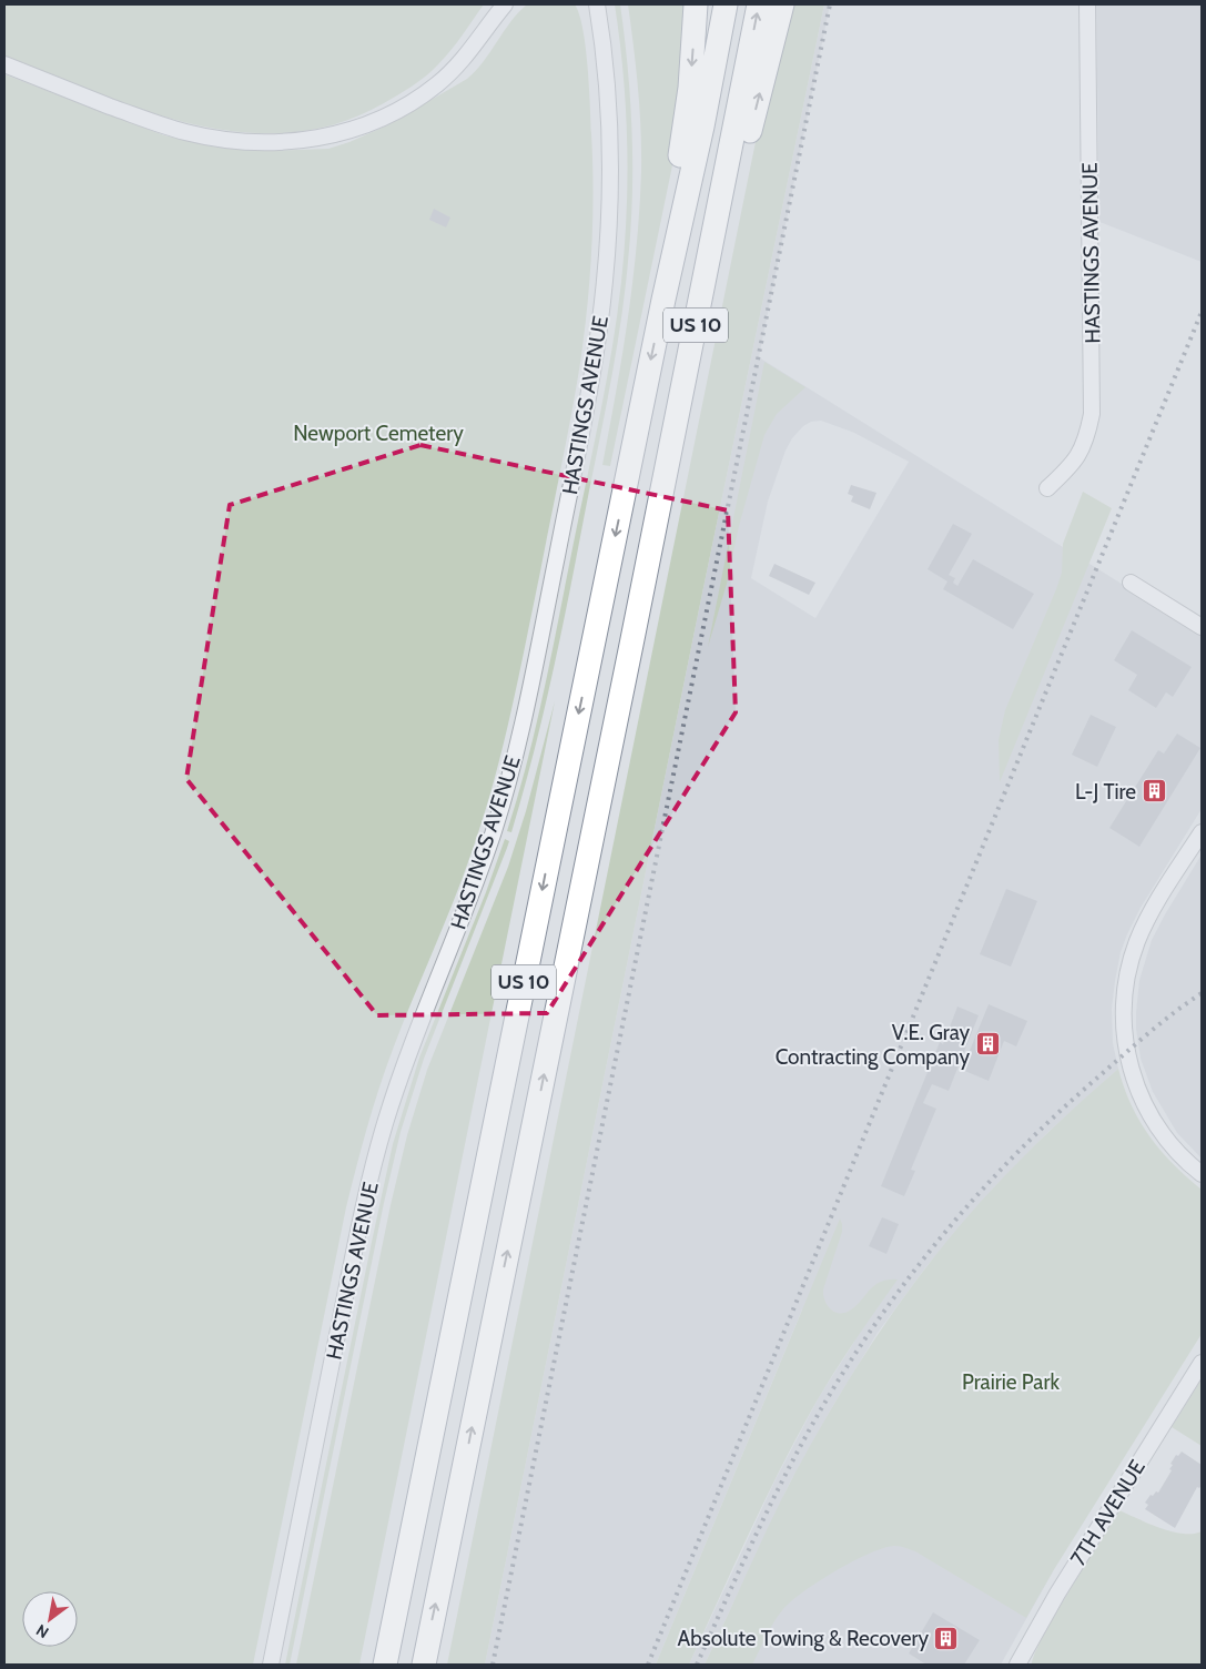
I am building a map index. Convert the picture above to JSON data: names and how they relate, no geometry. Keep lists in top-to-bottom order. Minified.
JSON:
{"streets":{"highway":["US 10"],"street":["HASTINGS AVENUE","7TH AVENUE"]},"parks":["Newport Cemetery","Prairie Park"],"places":{"building":["L-J Tire","V.E. Gray Contracting Company","Absolute Towing & Recovery"]},"north":"bottom left"}
